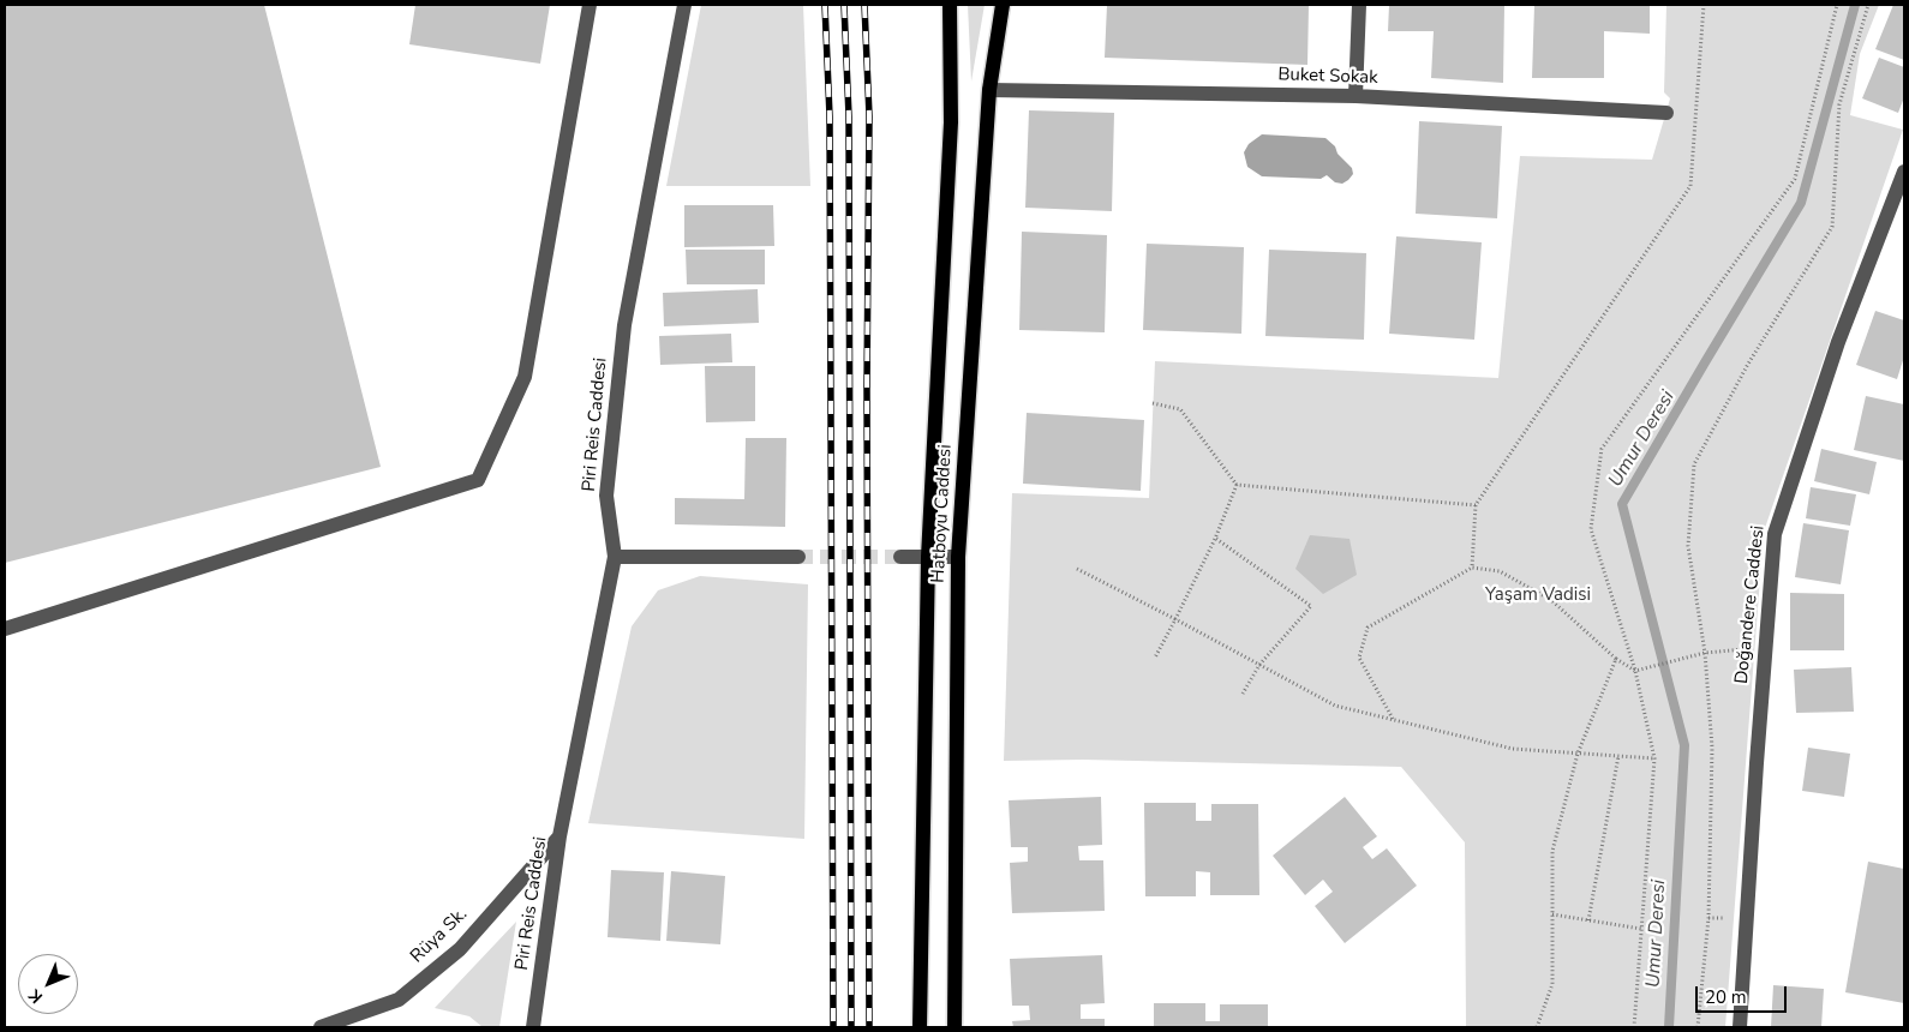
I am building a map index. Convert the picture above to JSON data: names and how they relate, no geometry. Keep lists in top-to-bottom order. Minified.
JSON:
{"streets":{"main road":["Hatboyu Caddesi"],"street":["Buket Sokak","Piri Reis Caddesi","Doğandere Caddesi","Rüya Sk."]},"crossings":[["Buket Sokak","Hatboyu Caddesi"],["Piri Reis Caddesi","Rüya Sk."]],"water":["Umur Deresi"],"parks":["Yaşam Vadisi"],"scale_bar":"20 m","north":"bottom left"}
